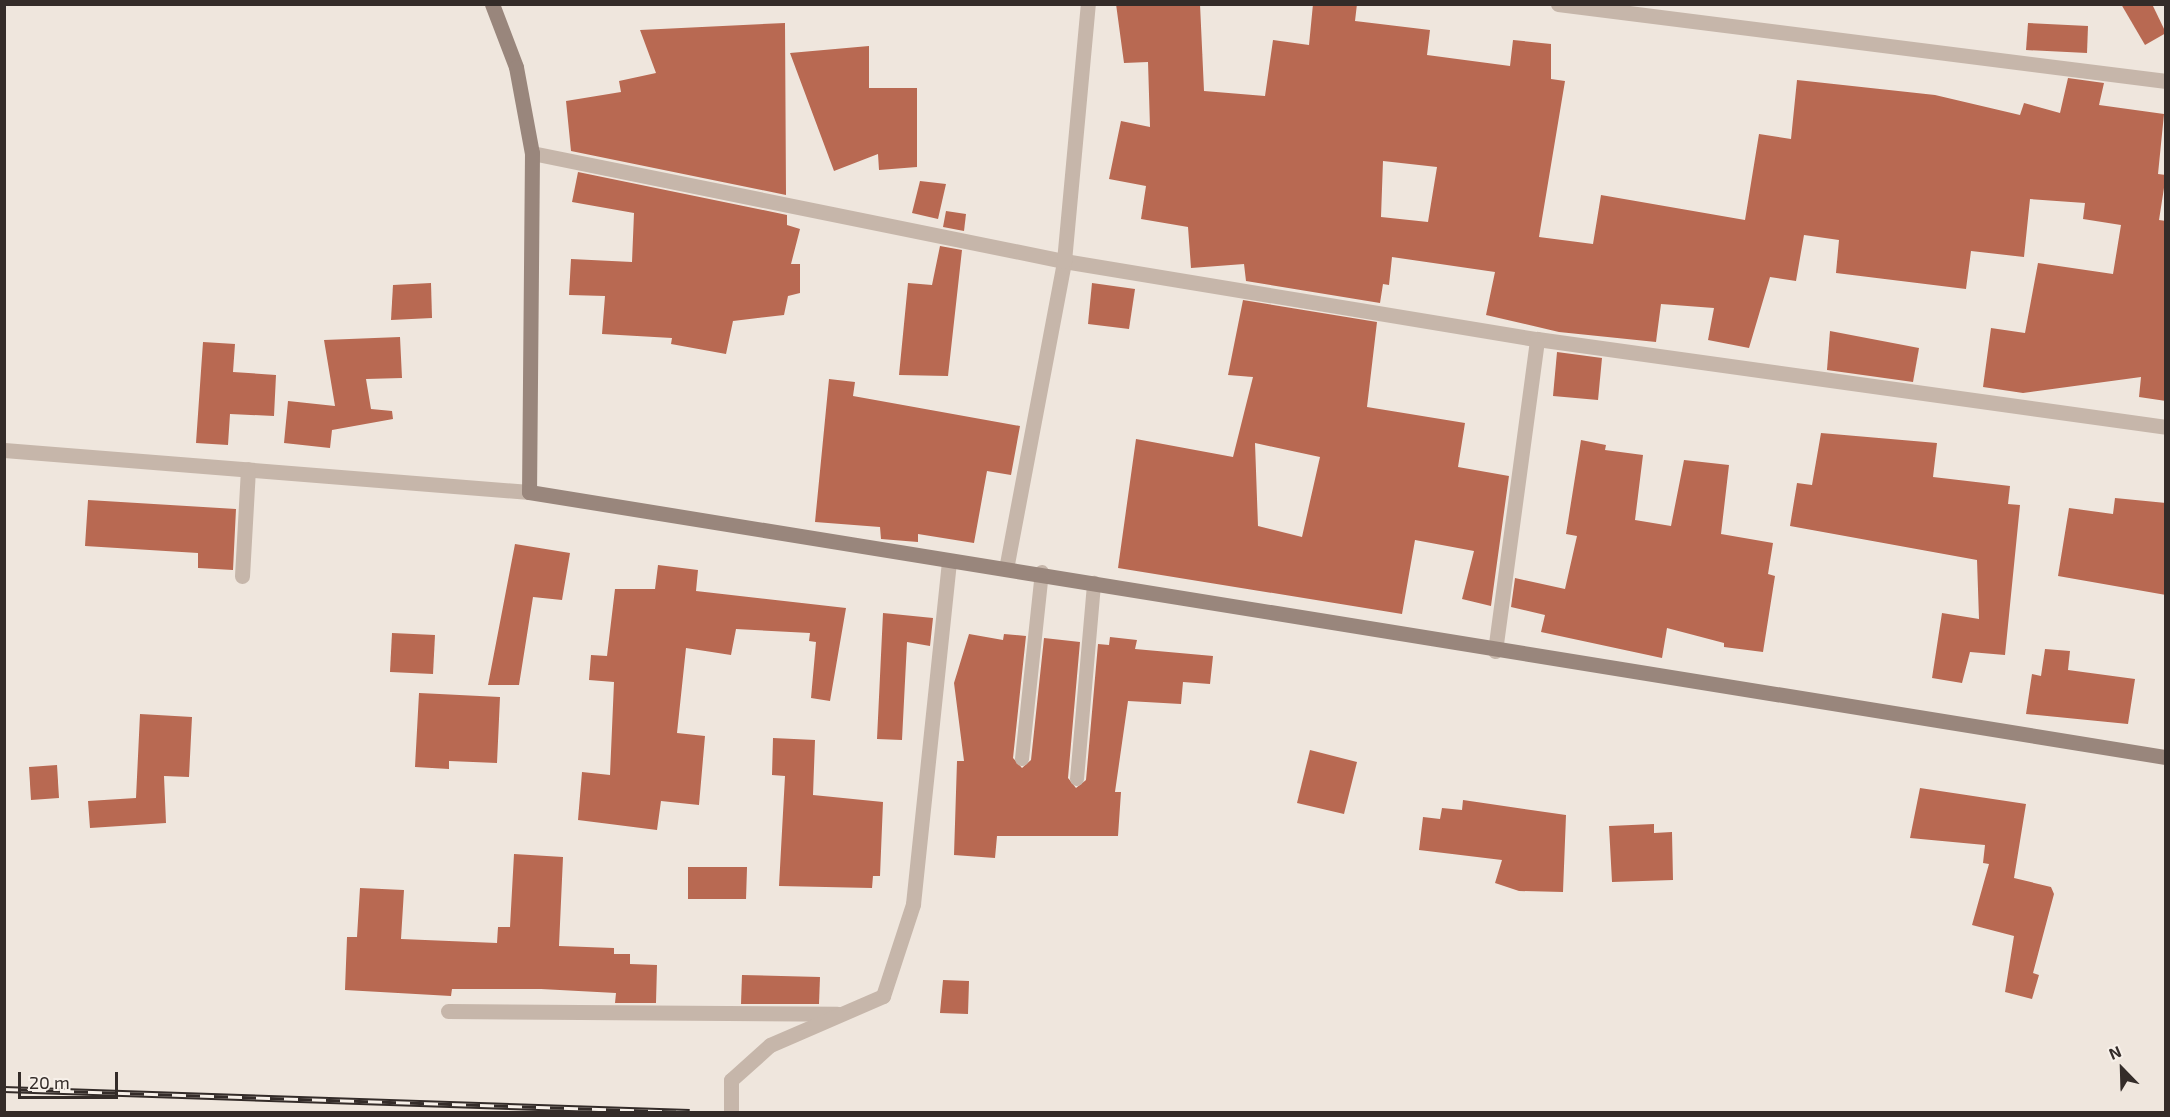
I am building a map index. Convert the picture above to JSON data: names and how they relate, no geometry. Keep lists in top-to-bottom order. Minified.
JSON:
{"scale_bar":"20 m","north":"top left"}
